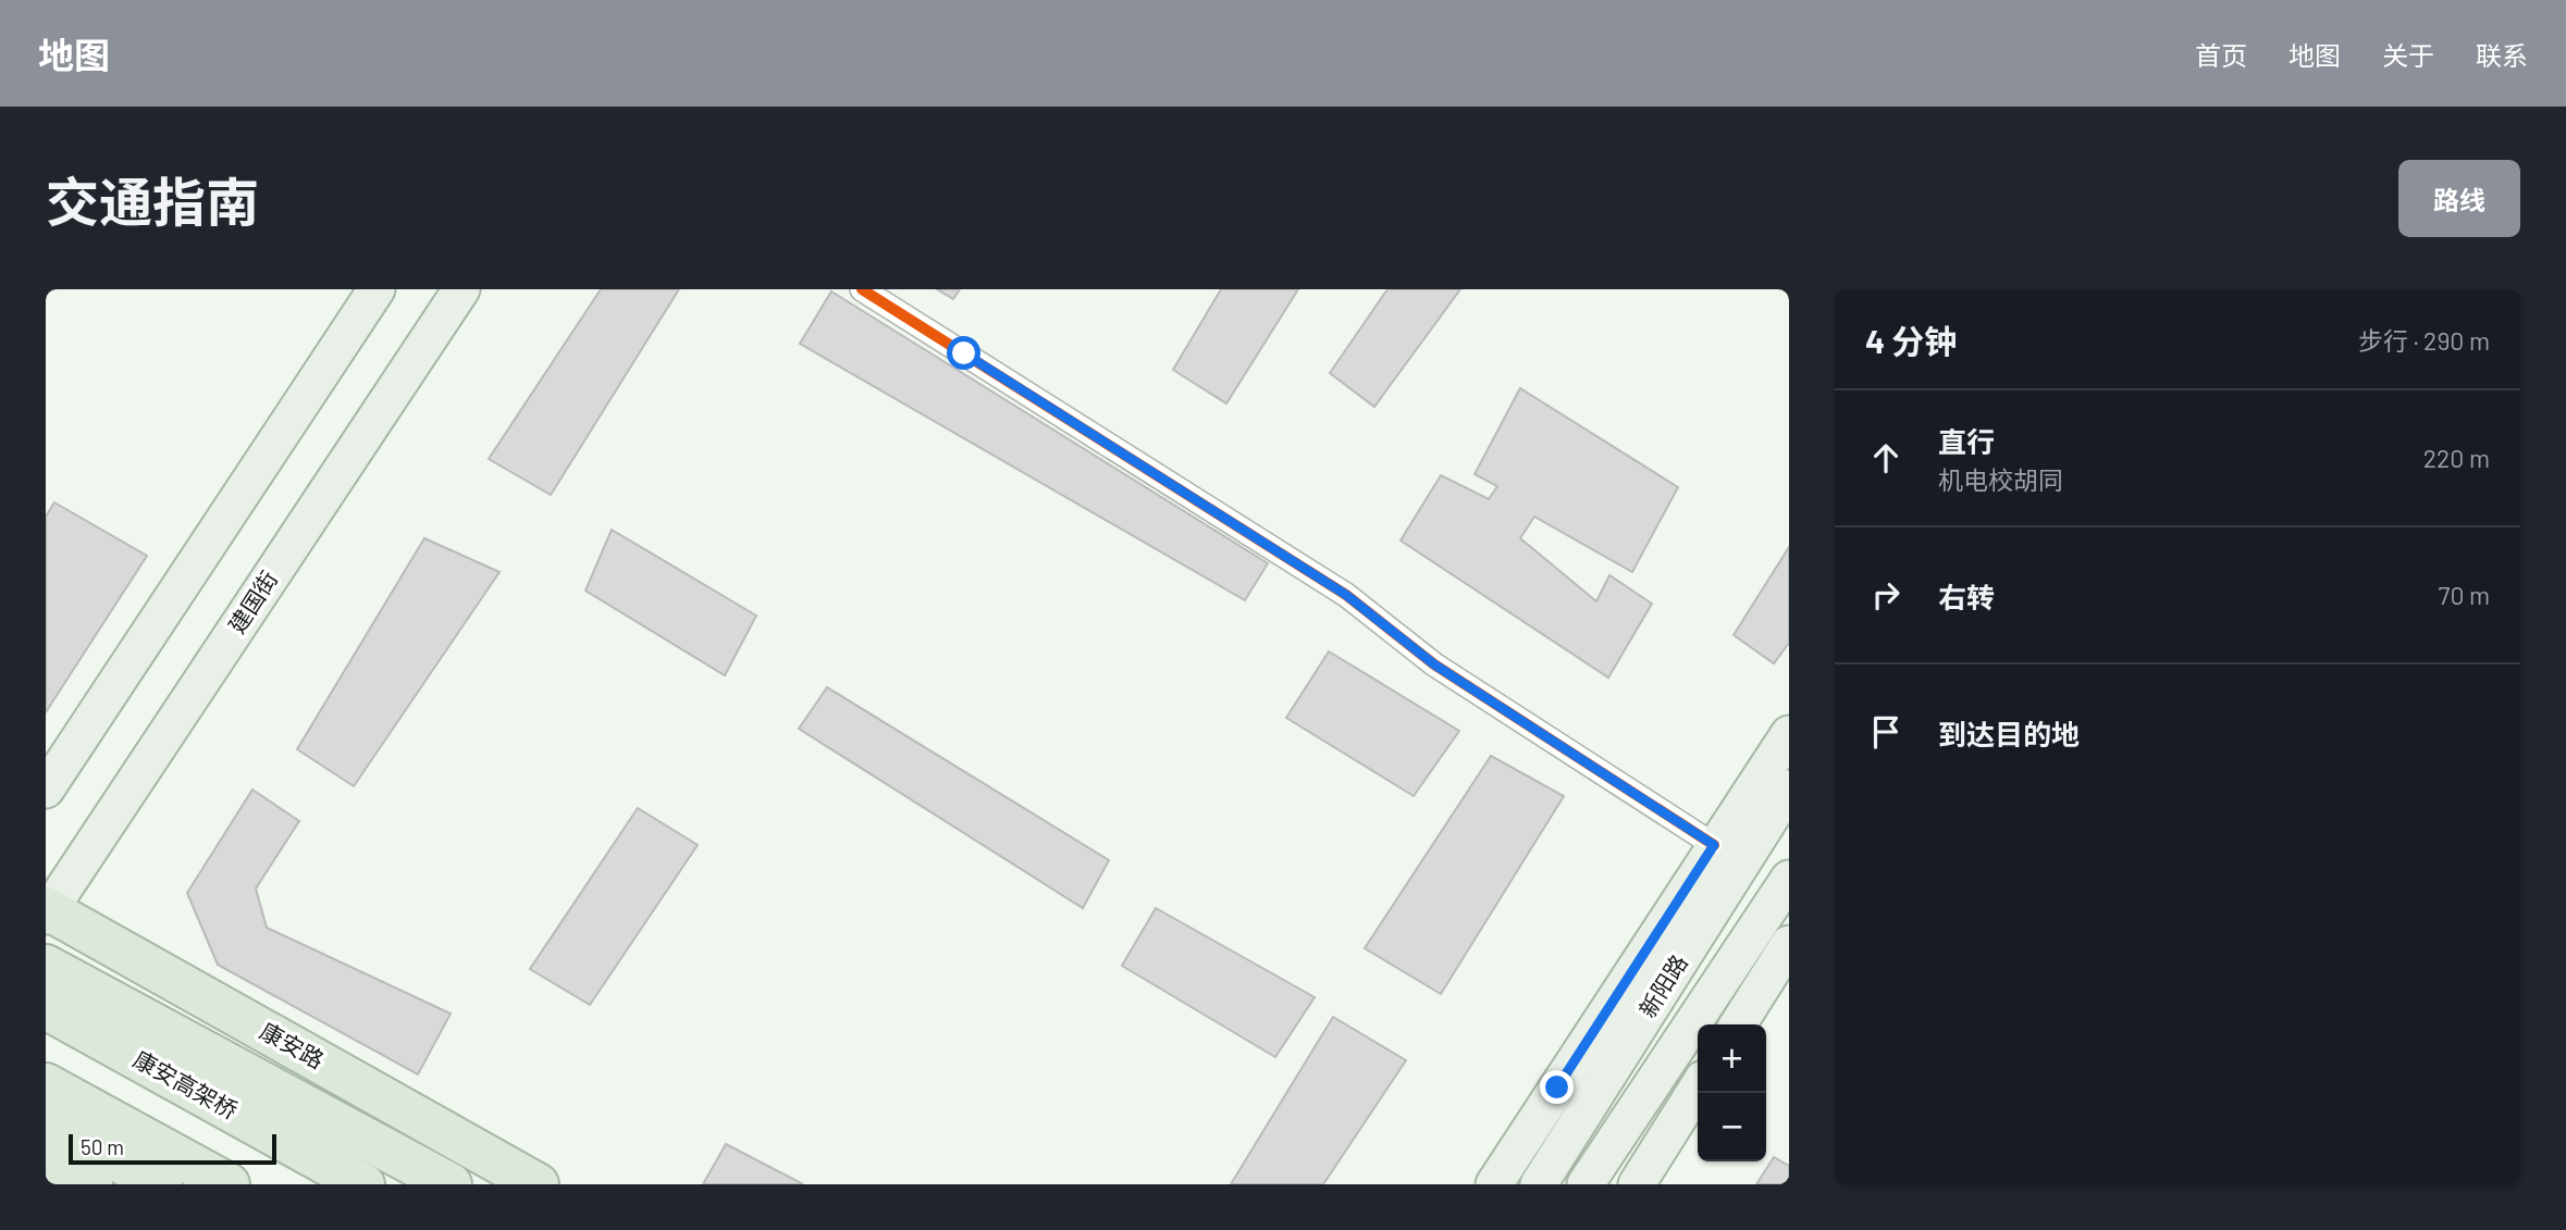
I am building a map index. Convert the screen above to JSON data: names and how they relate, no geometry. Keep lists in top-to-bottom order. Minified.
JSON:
{"streets":{"highway":["康安路","康安高架桥"],"main road":["建国街","新阳路"]},"crossings":[["建国街","康安路"]],"scale_bar":"50 m","page":{"header":"地图","nav":["首页","地图","关于","联系"],"title":"交通指南","buttons":"路线","heading":["4 分钟","步行 · 290 m"],"list":[["直行","机电校胡同","220 m"],["右转","70 m"],"到达目的地"],"map_buttons":["+","−"],"scale":"50 m"}}
